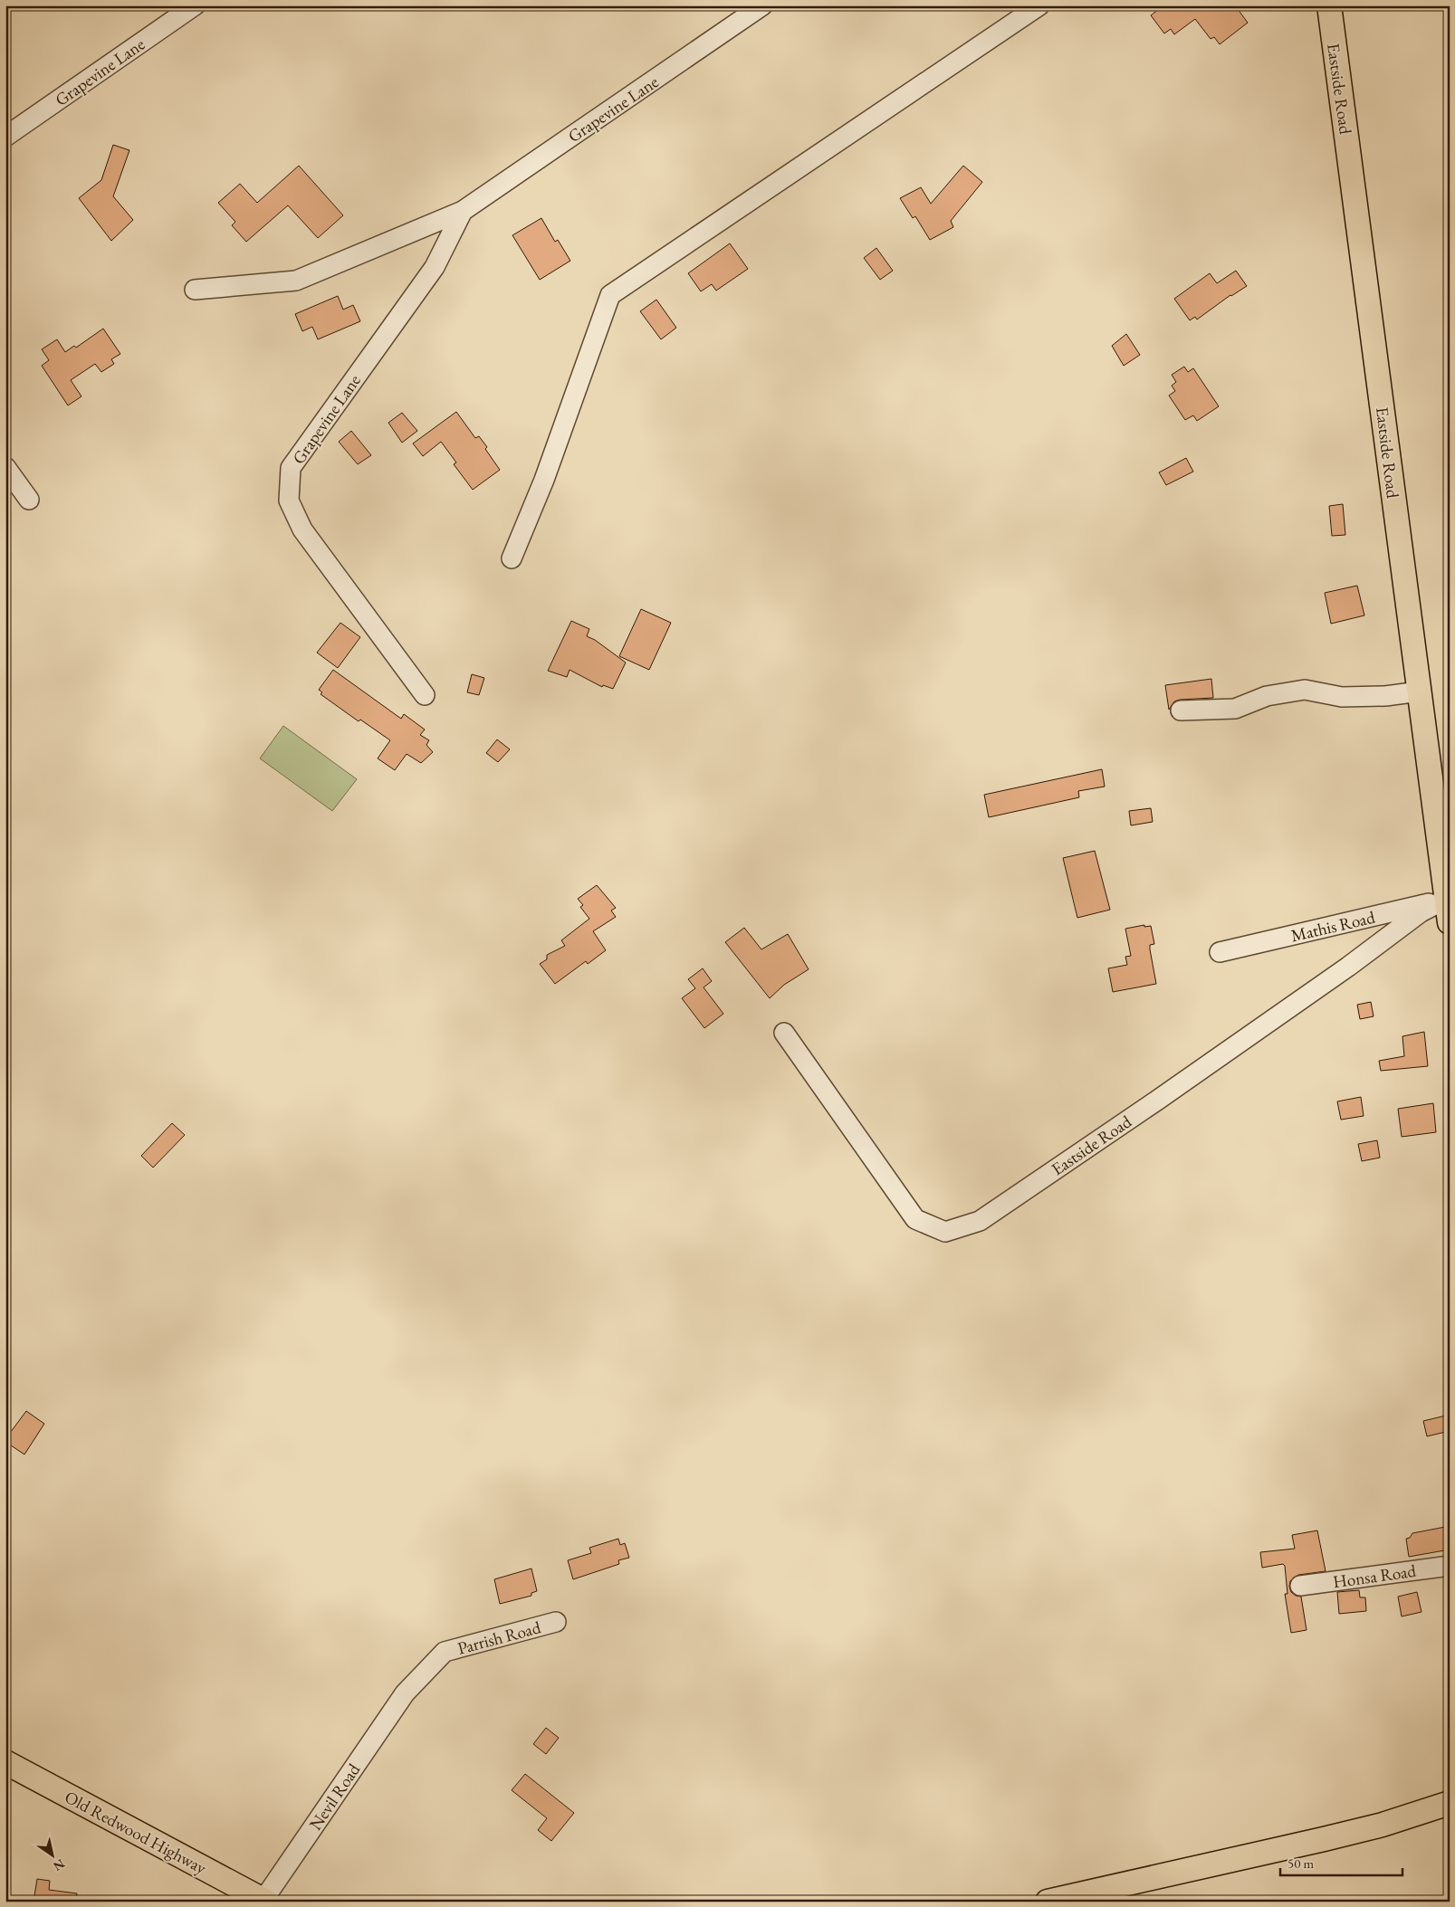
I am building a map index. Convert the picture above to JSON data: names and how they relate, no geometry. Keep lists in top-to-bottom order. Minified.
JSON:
{"streets":{"main road":["Eastside Road","Old Redwood Highway"],"street":["Grapevine Lane","Mathis Road","Honsa Road","Parrish Road","Nevil Road"]},"crossings":[["Eastside Road","Mathis Road"],["Parrish Road","Nevil Road"],["Nevil Road","Old Redwood Highway"]],"scale_bar":"50 m","north":"bottom right"}
